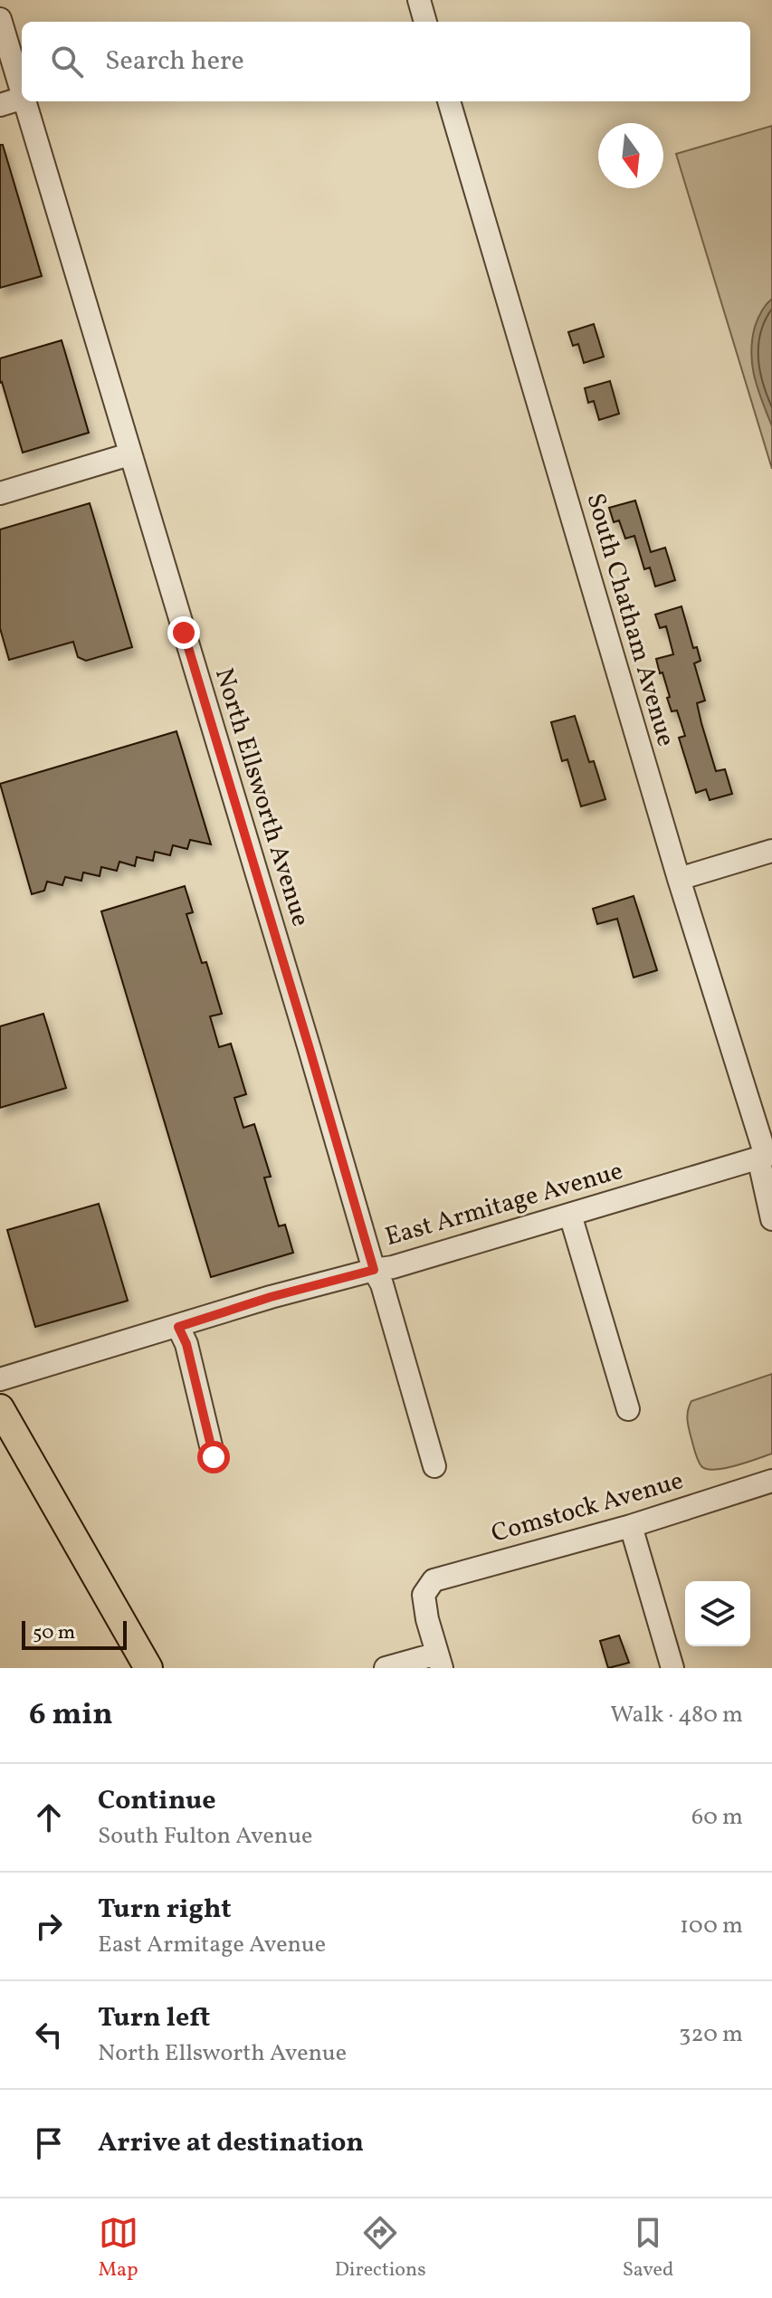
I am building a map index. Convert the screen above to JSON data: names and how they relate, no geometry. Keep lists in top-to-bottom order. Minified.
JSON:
{"streets":{"street":["South Chatham Avenue","North Ellsworth Avenue","East Armitage Avenue","Comstock Avenue"]},"crossings":[["South Chatham Avenue","East Armitage Avenue"],["North Ellsworth Avenue","East Armitage Avenue"]],"scale_bar":"50 m","north":"bottom","page":{"search":"Search here","scale":"50 m","heading":["6 min","Walk · 480 m"],"list":[["Continue","South Fulton Avenue","60 m"],["Turn right","East Armitage Avenue","100 m"],["Turn left","North Ellsworth Avenue","320 m"],"Arrive at destination"],"nav":["Map","Directions","Saved"]}}
